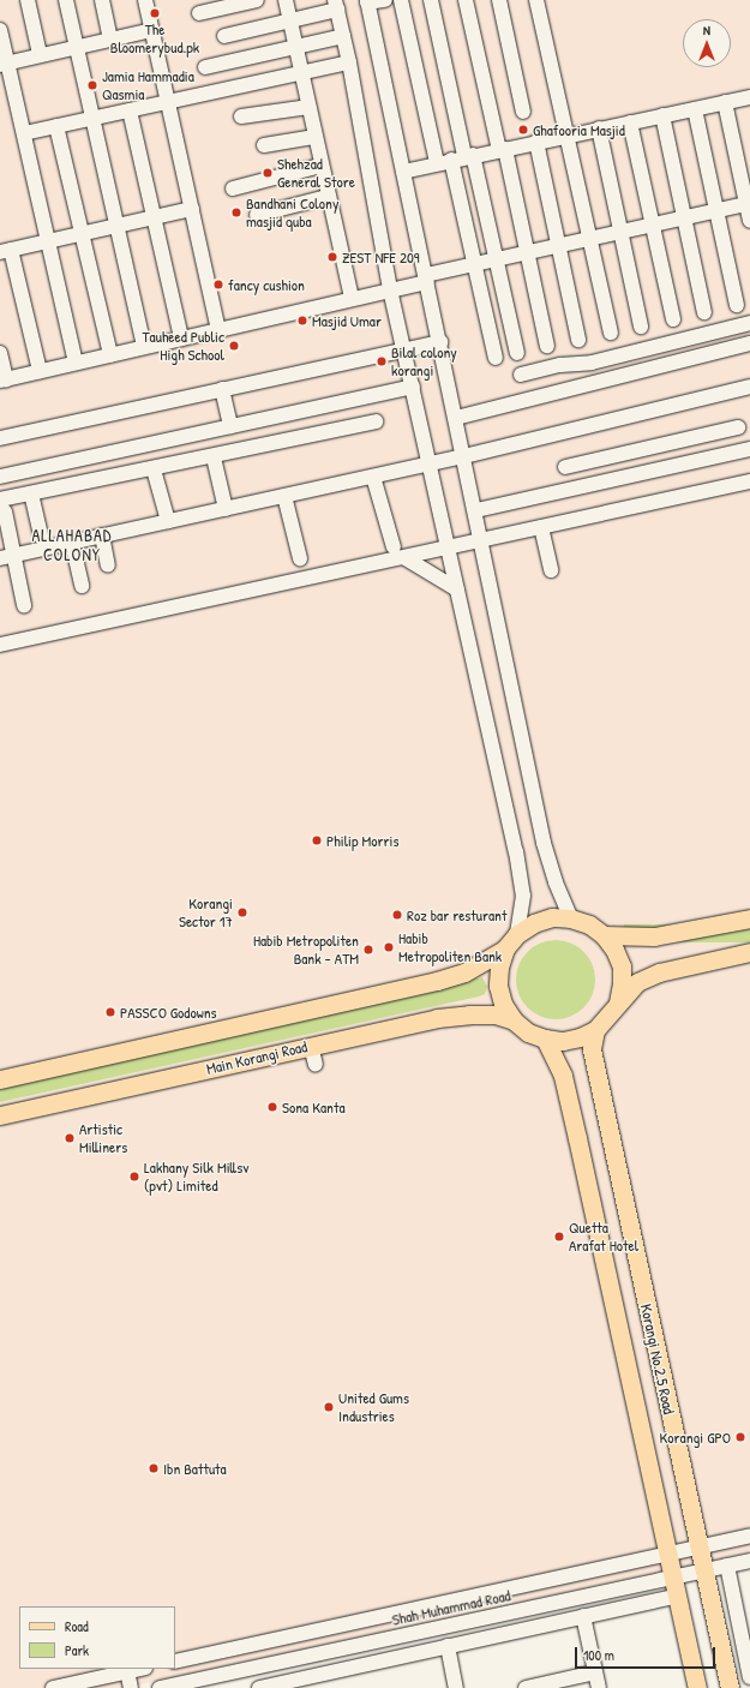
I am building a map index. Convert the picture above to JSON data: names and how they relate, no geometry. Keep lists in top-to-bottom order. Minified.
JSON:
{"streets":{"main road":["Main Korangi Road","Korangi No.2.5 Road"],"street":["Shah Muhammad Road"]},"crossings":[["Main Korangi Road","Korangi No.2.5 Road"],["Korangi No.2.5 Road","Shah Muhammad Road"]],"districts":["ALLAHABAD COLONY"],"places":["The Bloomerybud.pk","Jamia Hammadia Qasmia","Ghafooria Masjid","Shehzad General Store","Bandhani Colony masjid quba","ZEST NFE 209","fancy cushion","Masjid Umar","Tauheed Public High School","Bilal colony korangi","Philip Morris","Korangi Sector 17","Roz bar resturant","Habib Metropoliten Bank","Habib Metropoliten Bank - ATM","PASSCO Godowns","Sona Kanta","Artistic Milliners","Lakhany Silk Millsv (pvt) Limited","Quetta Arafat Hotel","United Gums Industries","Korangi GPO","Ibn Battuta"],"legend":["Road","Park"],"scale_bar":"100 m","north":"top"}
